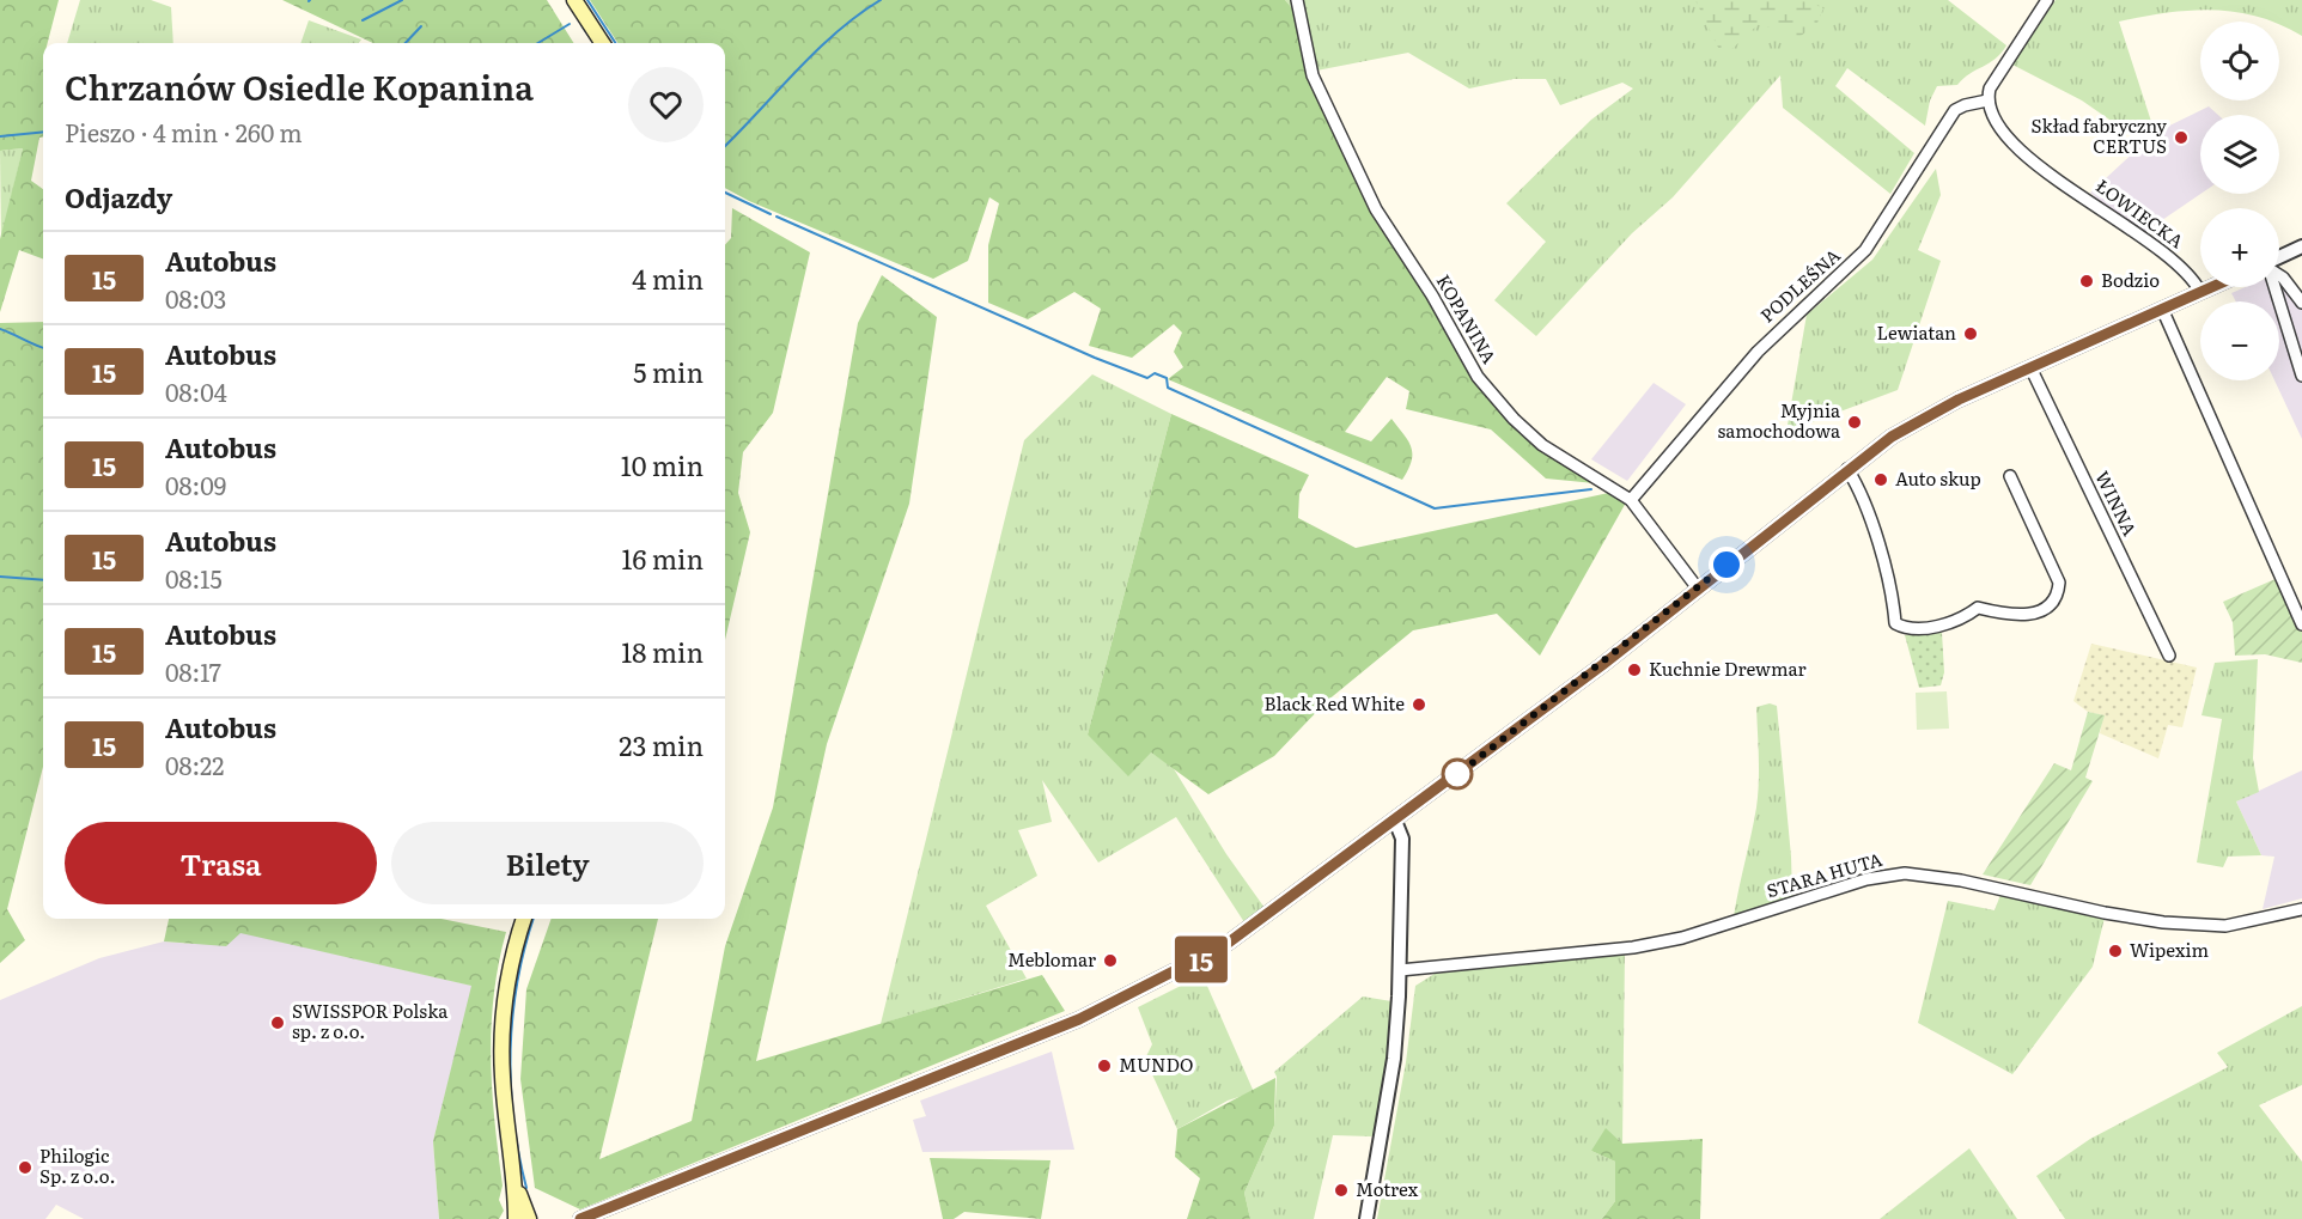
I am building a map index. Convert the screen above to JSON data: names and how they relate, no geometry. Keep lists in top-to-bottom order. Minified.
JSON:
{"streets":{"street":["ŁOWIECKA","PODLEŚNA","KOPANINA","WINNA","STARA HUTA"]},"crossings":[["ŁOWIECKA","PODLEŚNA"],["PODLEŚNA","KOPANINA"]],"places":["Skład fabryczny CERTUS","Bodzio","Lewiatan","Myjnia samochodowa","Auto skup","Kuchnie Drewmar","Black Red White","Wipexim","Meblomar","SWISSPOR Polska sp. z o.o.","MUNDO","Philogic Sp. z o.o.","Motrex"],"lines":["bus line 15"],"page":{"on_map":"15","map_buttons":["+","−"],"heading":[["Chrzanów Osiedle Kopanina","Pieszo · 4 min · 260 m"],"Odjazdy"],"list":[{"mark":"15","name":"Autobus","note":"08:03","value":"4 min"},{"mark":"15","name":"Autobus","note":"08:04","value":"5 min"},{"mark":"15","name":"Autobus","note":"08:09","value":"10 min"},{"mark":"15","name":"Autobus","note":"08:15","value":"16 min"},{"mark":"15","name":"Autobus","note":"08:17","value":"18 min"},{"mark":"15","name":"Autobus","note":"08:22","value":"23 min"}],"buttons":["Trasa","Bilety"]}}
